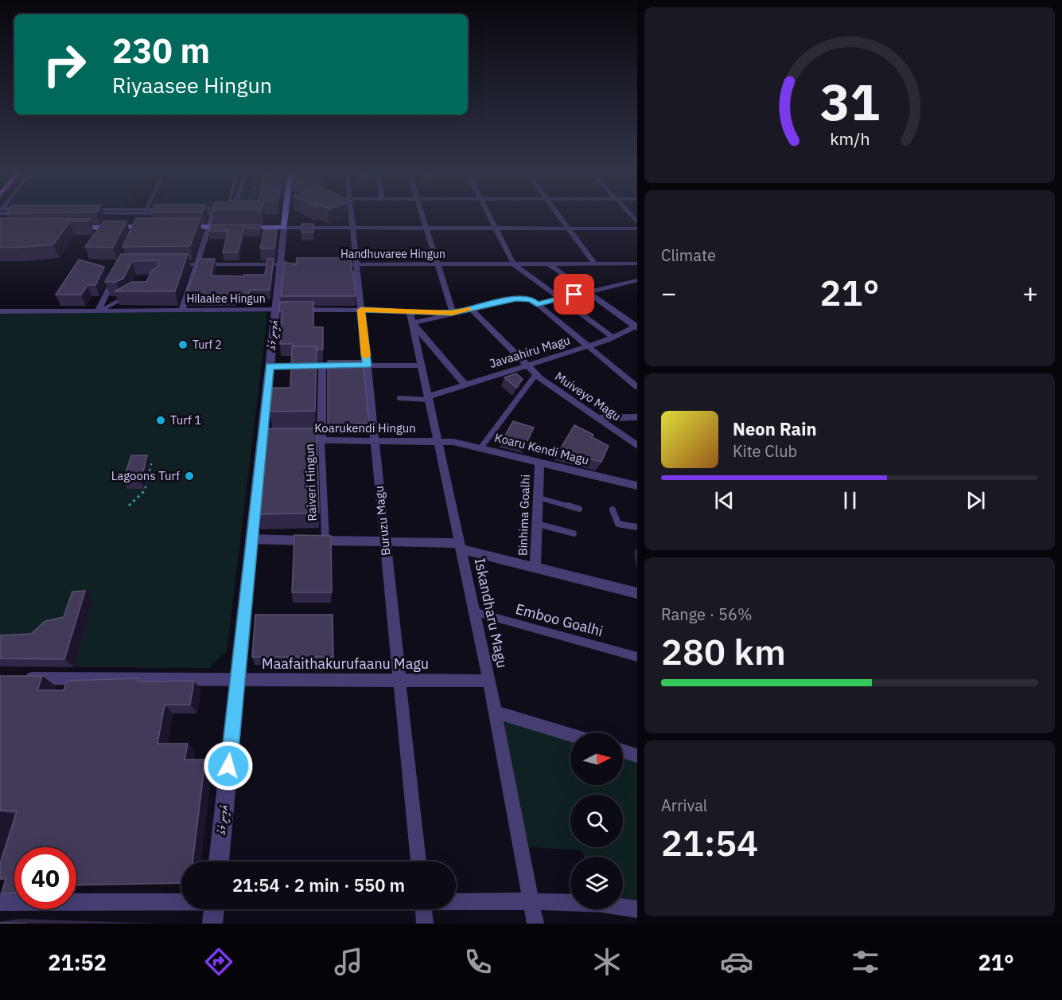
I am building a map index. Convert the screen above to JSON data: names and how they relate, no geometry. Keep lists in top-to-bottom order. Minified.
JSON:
{"streets":{"main road":["އަމީނީ މަގު"],"street":["Handhuvaree Hingun","Hilaalee Hingun","Javaahiru Magu","Muiveyo Magu","Koarukendi Hingun","Koaru Kendi Magu","Raiveri Hingun","Binhima Goalhi","Buruzu Magu","Iskandharu Magu","Emboo Goalhi","Maafaithakurufaanu Magu"]},"crossings":[["Handhuvaree Hingun","Buruzu Magu"],["Hilaalee Hingun","އަމީނީ މަގު"],["Hilaalee Hingun","Buruzu Magu"],["Hilaalee Hingun","Iskandharu Magu"],["އަމީނީ މަގު","Maafaithakurufaanu Magu"],["Javaahiru Magu","Muiveyo Magu"],["Javaahiru Magu","Iskandharu Magu"],["Koarukendi Hingun","Koaru Kendi Magu"],["Koarukendi Hingun","Raiveri Hingun"],["Koarukendi Hingun","Buruzu Magu"],["Koarukendi Hingun","Iskandharu Magu"],["Koaru Kendi Magu","Binhima Goalhi"],["Koaru Kendi Magu","Iskandharu Magu"],["Buruzu Magu","Maafaithakurufaanu Magu"],["Iskandharu Magu","Emboo Goalhi"],["Iskandharu Magu","Maafaithakurufaanu Magu"]],"places":["Turf 2","Turf 1","Lagoons Turf"],"north":"right","page":{"turn":["230 m","Riyaasee Hingun"],"tile":["Climate",["Range · 56%","280 km"],["Arrival","21:54"]],"heat":["−","21°","+"],"song":["Neon Rain","Kite Club"],"limit":"40","trip":"21:54 · 2 min · 550 m","tabs":["21:52","21°"],"gauge":["31","km/h"]}}
